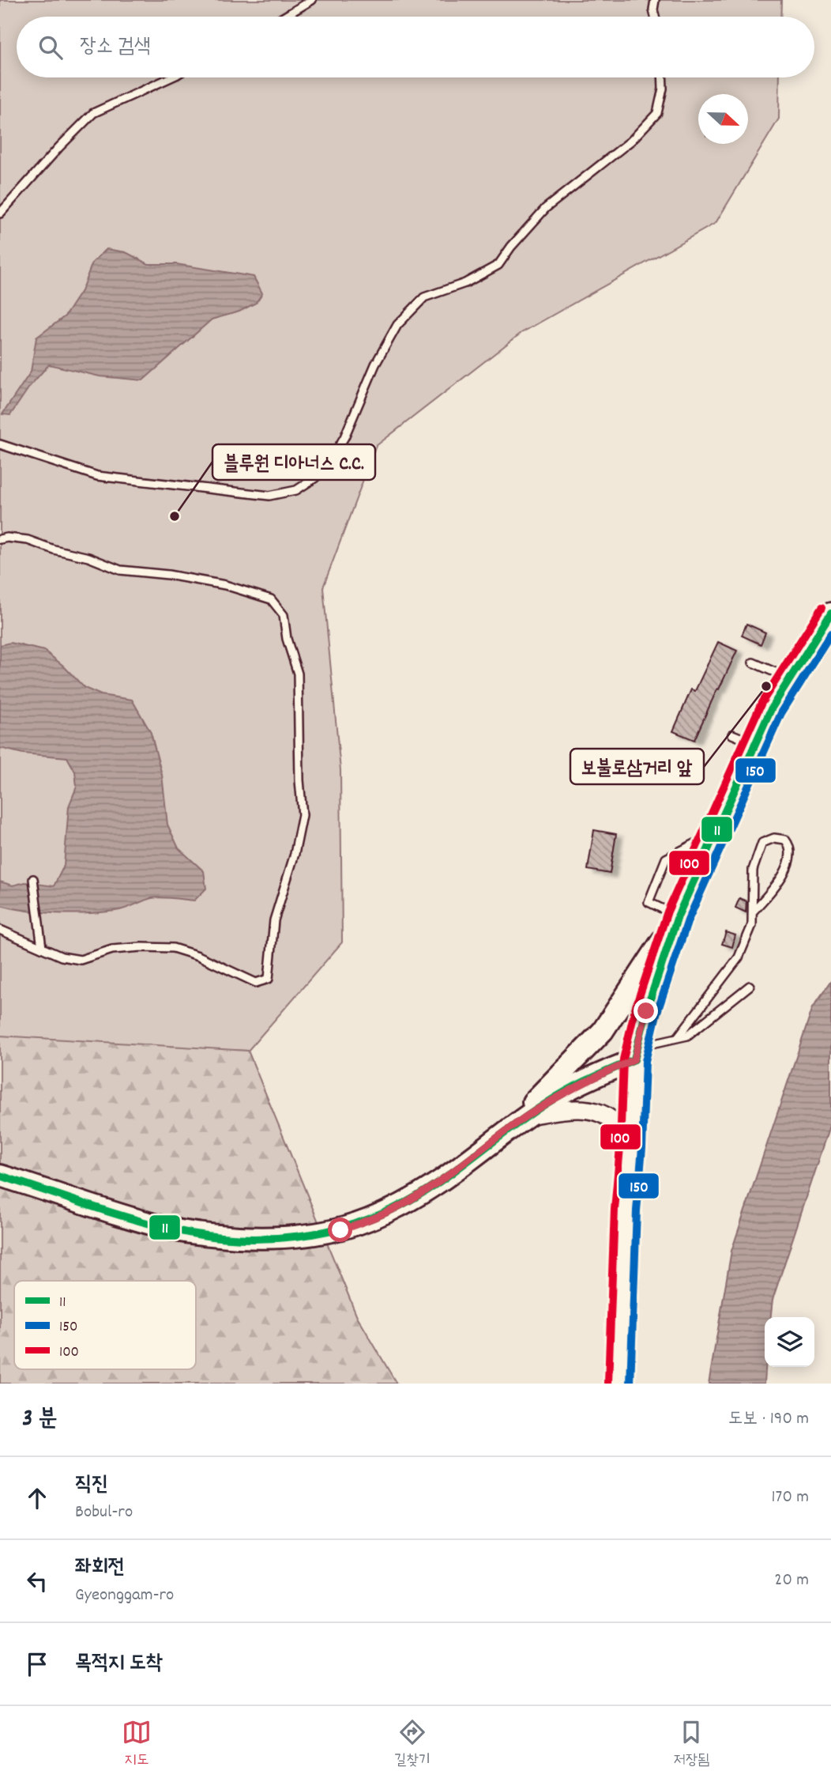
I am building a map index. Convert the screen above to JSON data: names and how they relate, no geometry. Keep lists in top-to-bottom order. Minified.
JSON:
{"places":["블루원 디아너스 C.C.","보불로삼거리 앞"],"lines":["transit line 100","transit line 11","transit line 150"],"legend":["11","150","100"],"north":"right","page":{"search":"장소 검색","heading":["3 분","도보 · 190 m"],"list":[["직진","Bobul-ro","170 m"],["좌회전","Gyeonggam-ro","20 m"],"목적지 도착"],"nav":["지도","길찾기","저장됨"]}}
